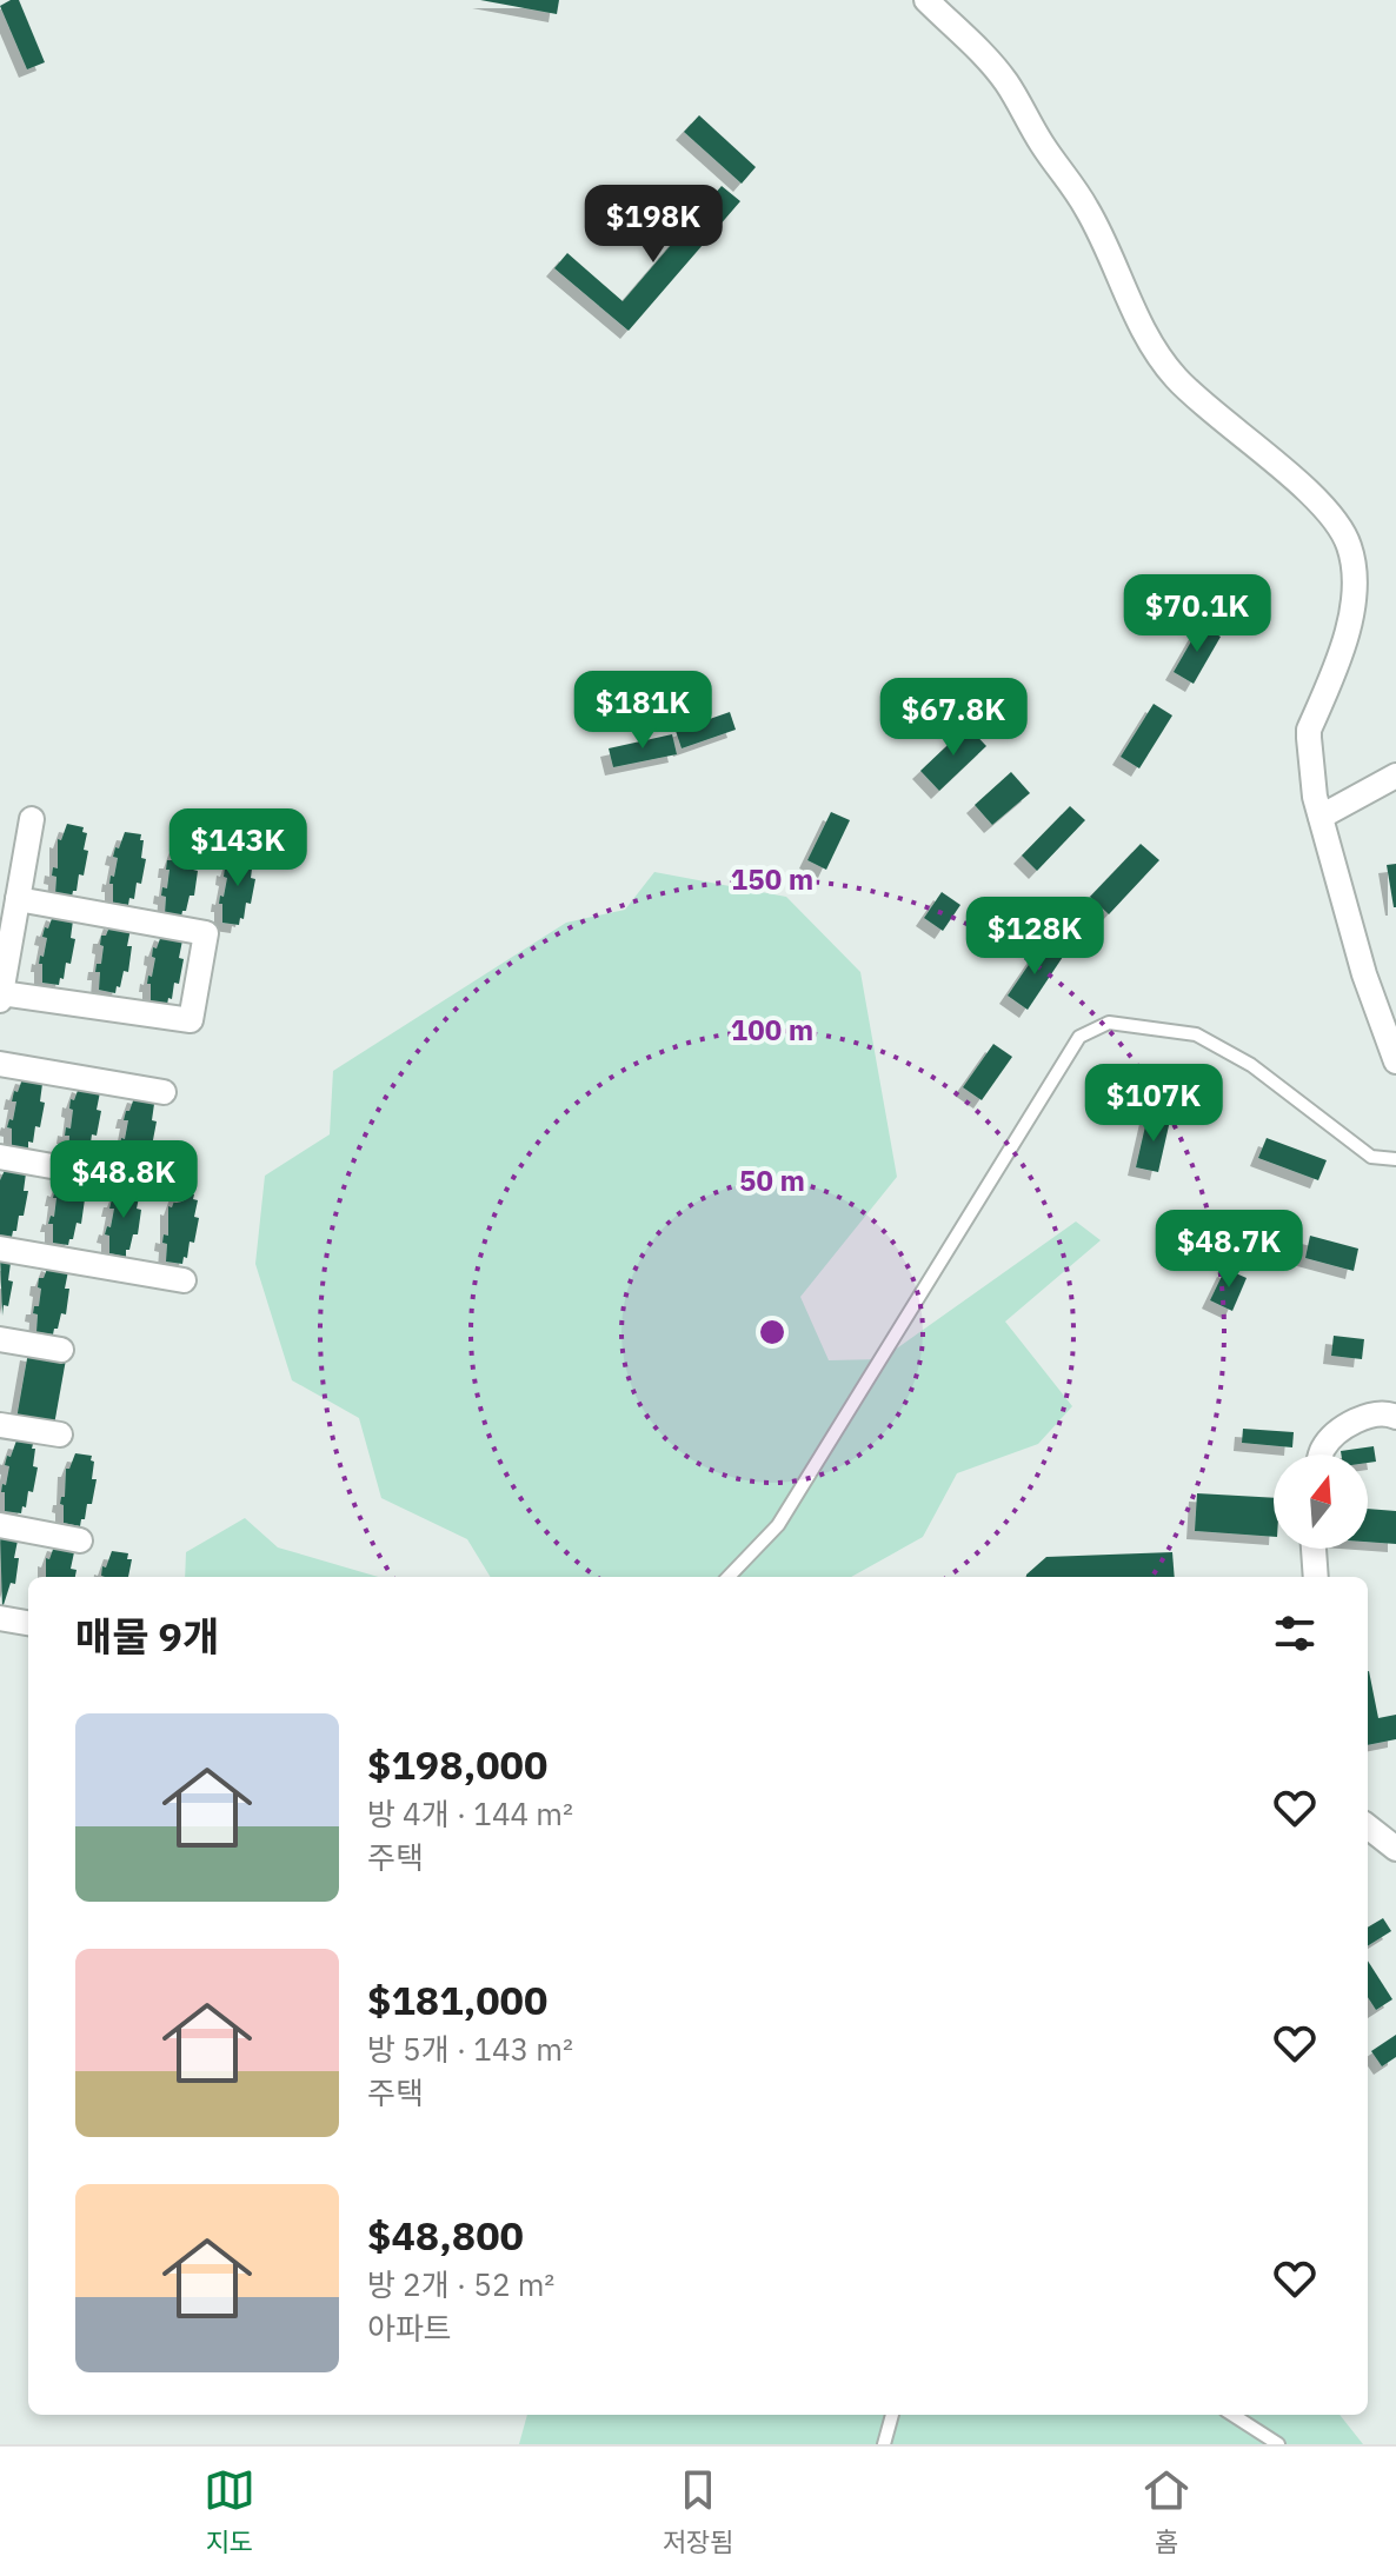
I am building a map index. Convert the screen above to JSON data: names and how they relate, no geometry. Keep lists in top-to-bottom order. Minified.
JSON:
{"north":"top","page":{"price":["$198K","$70.1K","$181K","$67.8K","$143K","$128K","$107K","$48.8K","$48.7K"],"heading":"매물 9개","list":[{"name":"$198,000","note":"방 4개 · 144 m² · 주택"},{"name":"$181,000","note":"방 5개 · 143 m² · 주택"},{"name":"$48,800","note":"방 2개 · 52 m² · 아파트"}],"tabs":["지도","저장됨","홈"]},"rings":["150 m","100 m","50 m"]}
